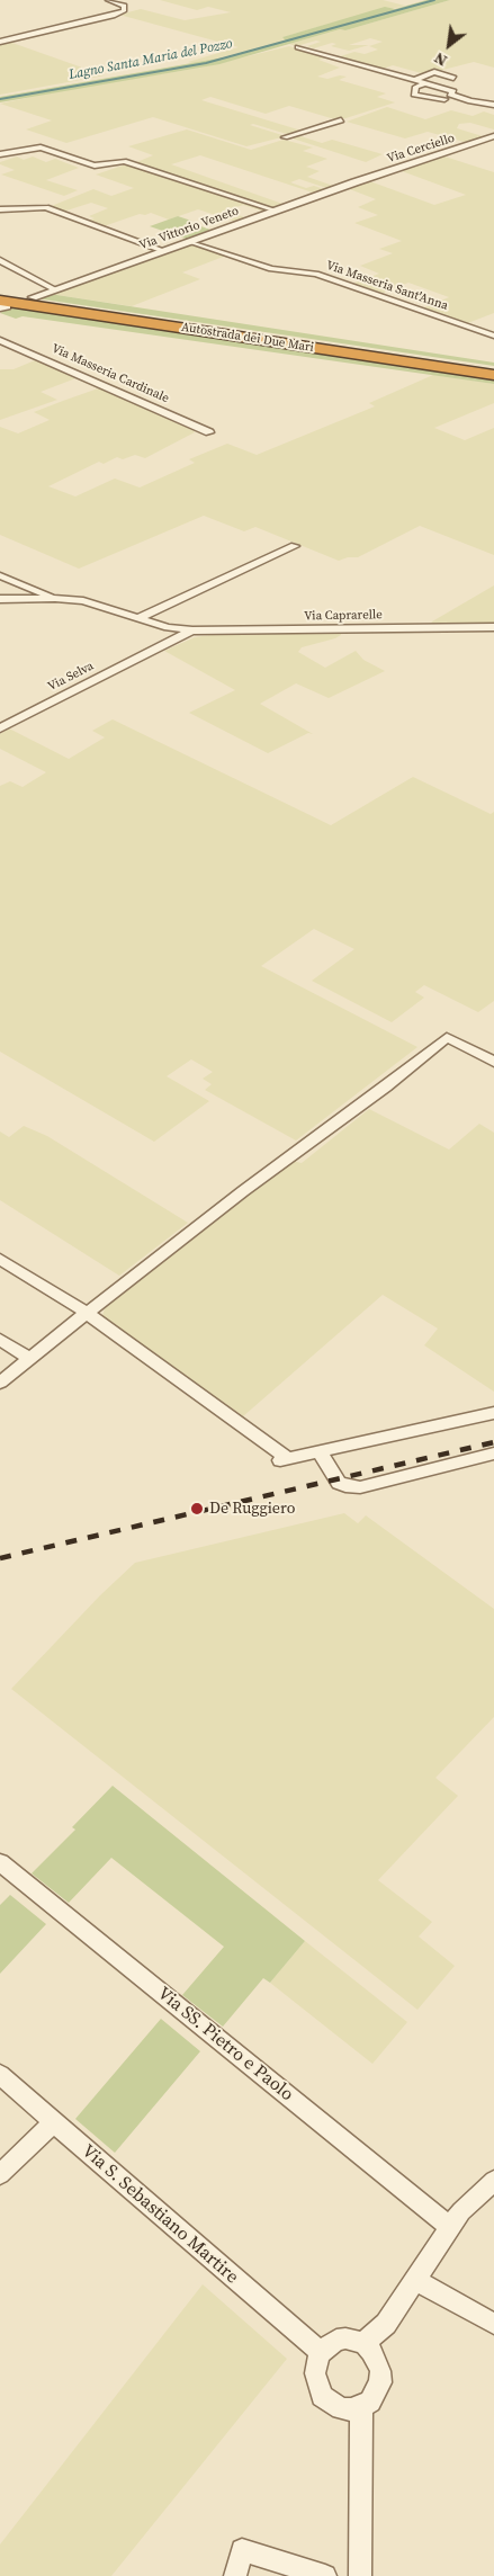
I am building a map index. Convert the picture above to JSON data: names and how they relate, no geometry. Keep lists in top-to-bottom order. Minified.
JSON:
{"streets":{"highway":["Autostrada dei Due Mari"],"street":["Via Cerciello","Via Vittorio Veneto","Via Masseria Sant'Anna","Via Masseria Cardinale","Via Caprarelle","Via Selva","Via SS. Pietro e Paolo","Via S. Sebastiano Martire"]},"crossings":[["Via Cerciello","Via Vittorio Veneto"],["Via Vittorio Veneto","Via Masseria Sant'Anna"],["Via Caprarelle","Via Selva"]],"water":["Lagno Santa Maria del Pozzo"],"places":["De Ruggiero"],"north":"bottom left"}
